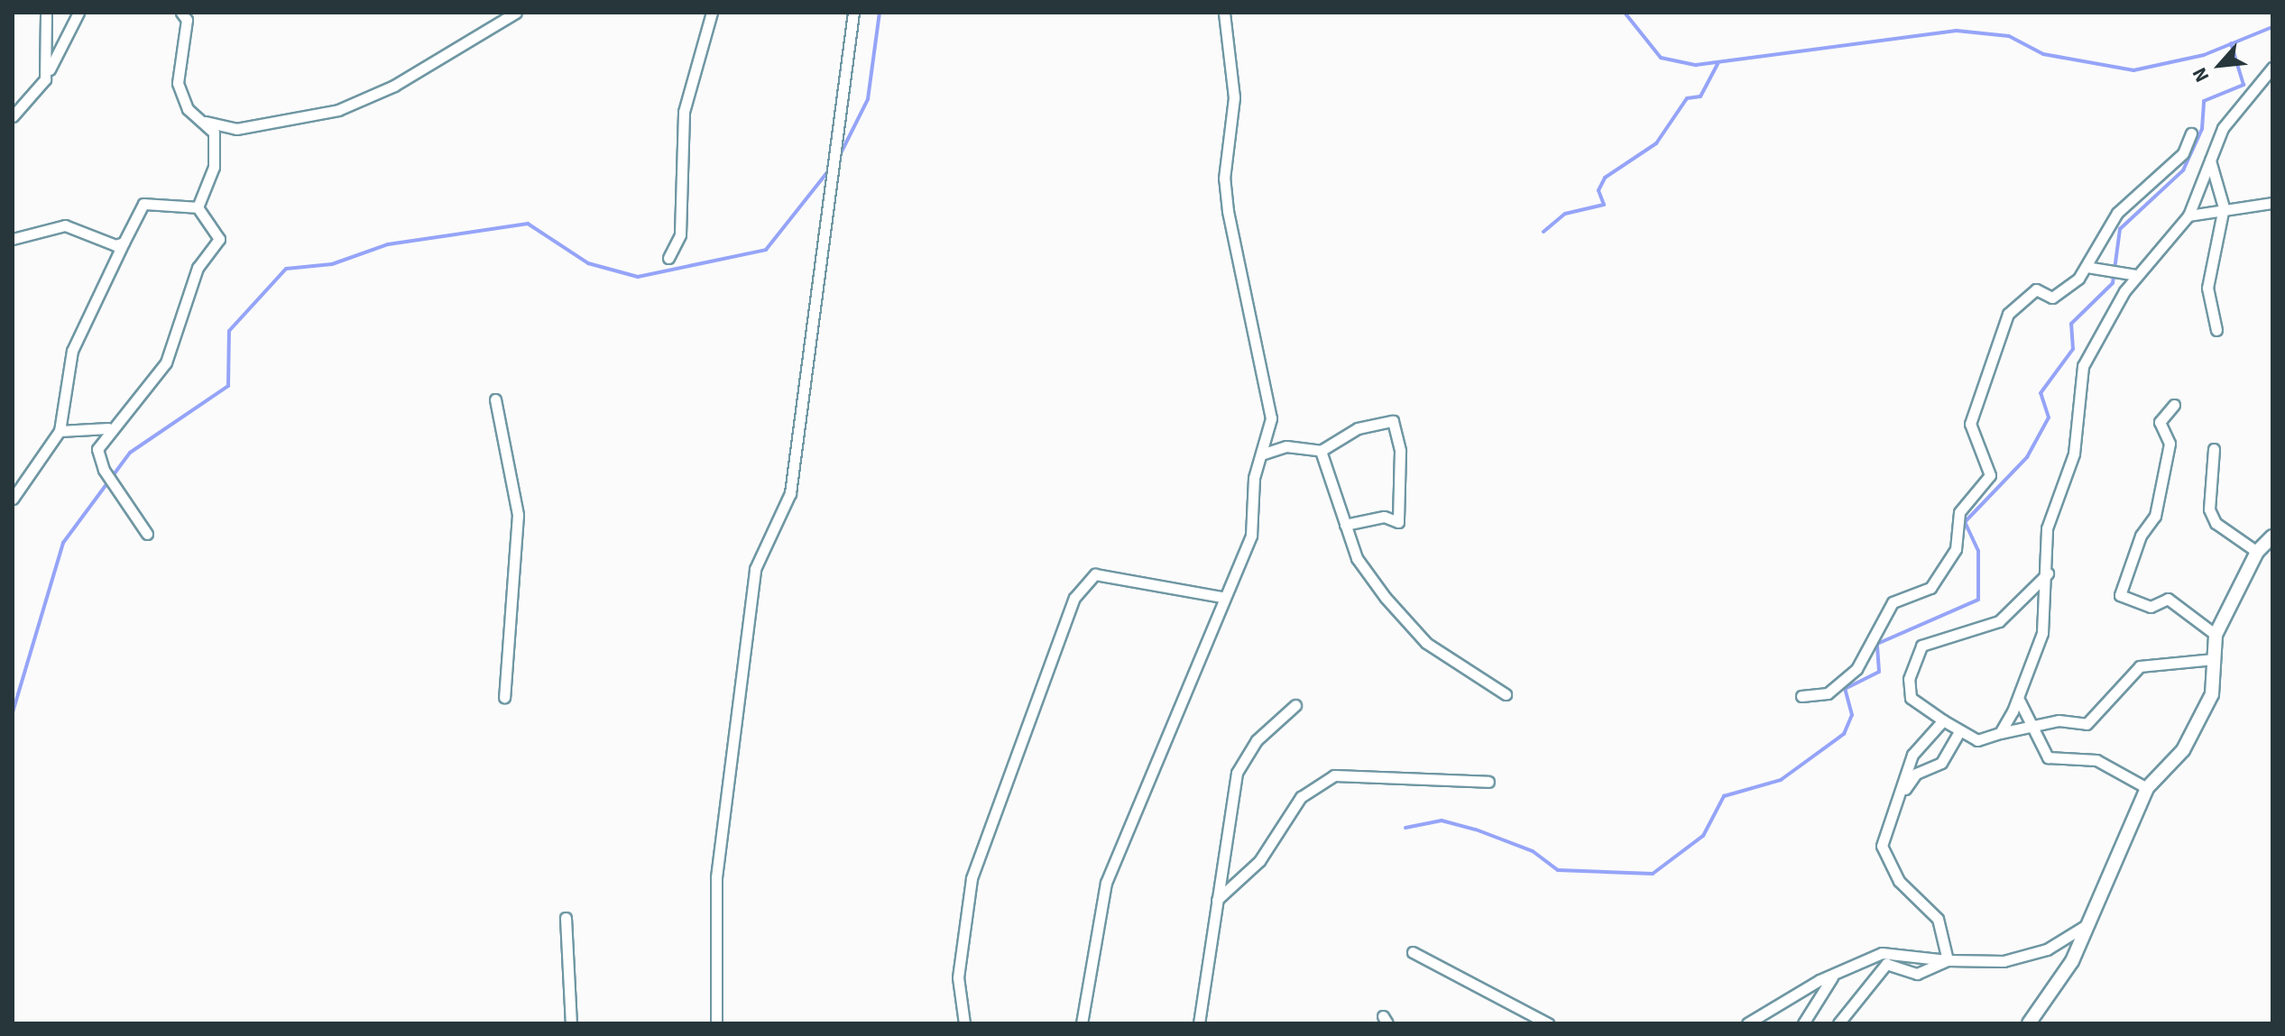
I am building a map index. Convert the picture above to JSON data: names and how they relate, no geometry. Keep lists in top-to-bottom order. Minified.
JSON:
{"north":"bottom left"}
